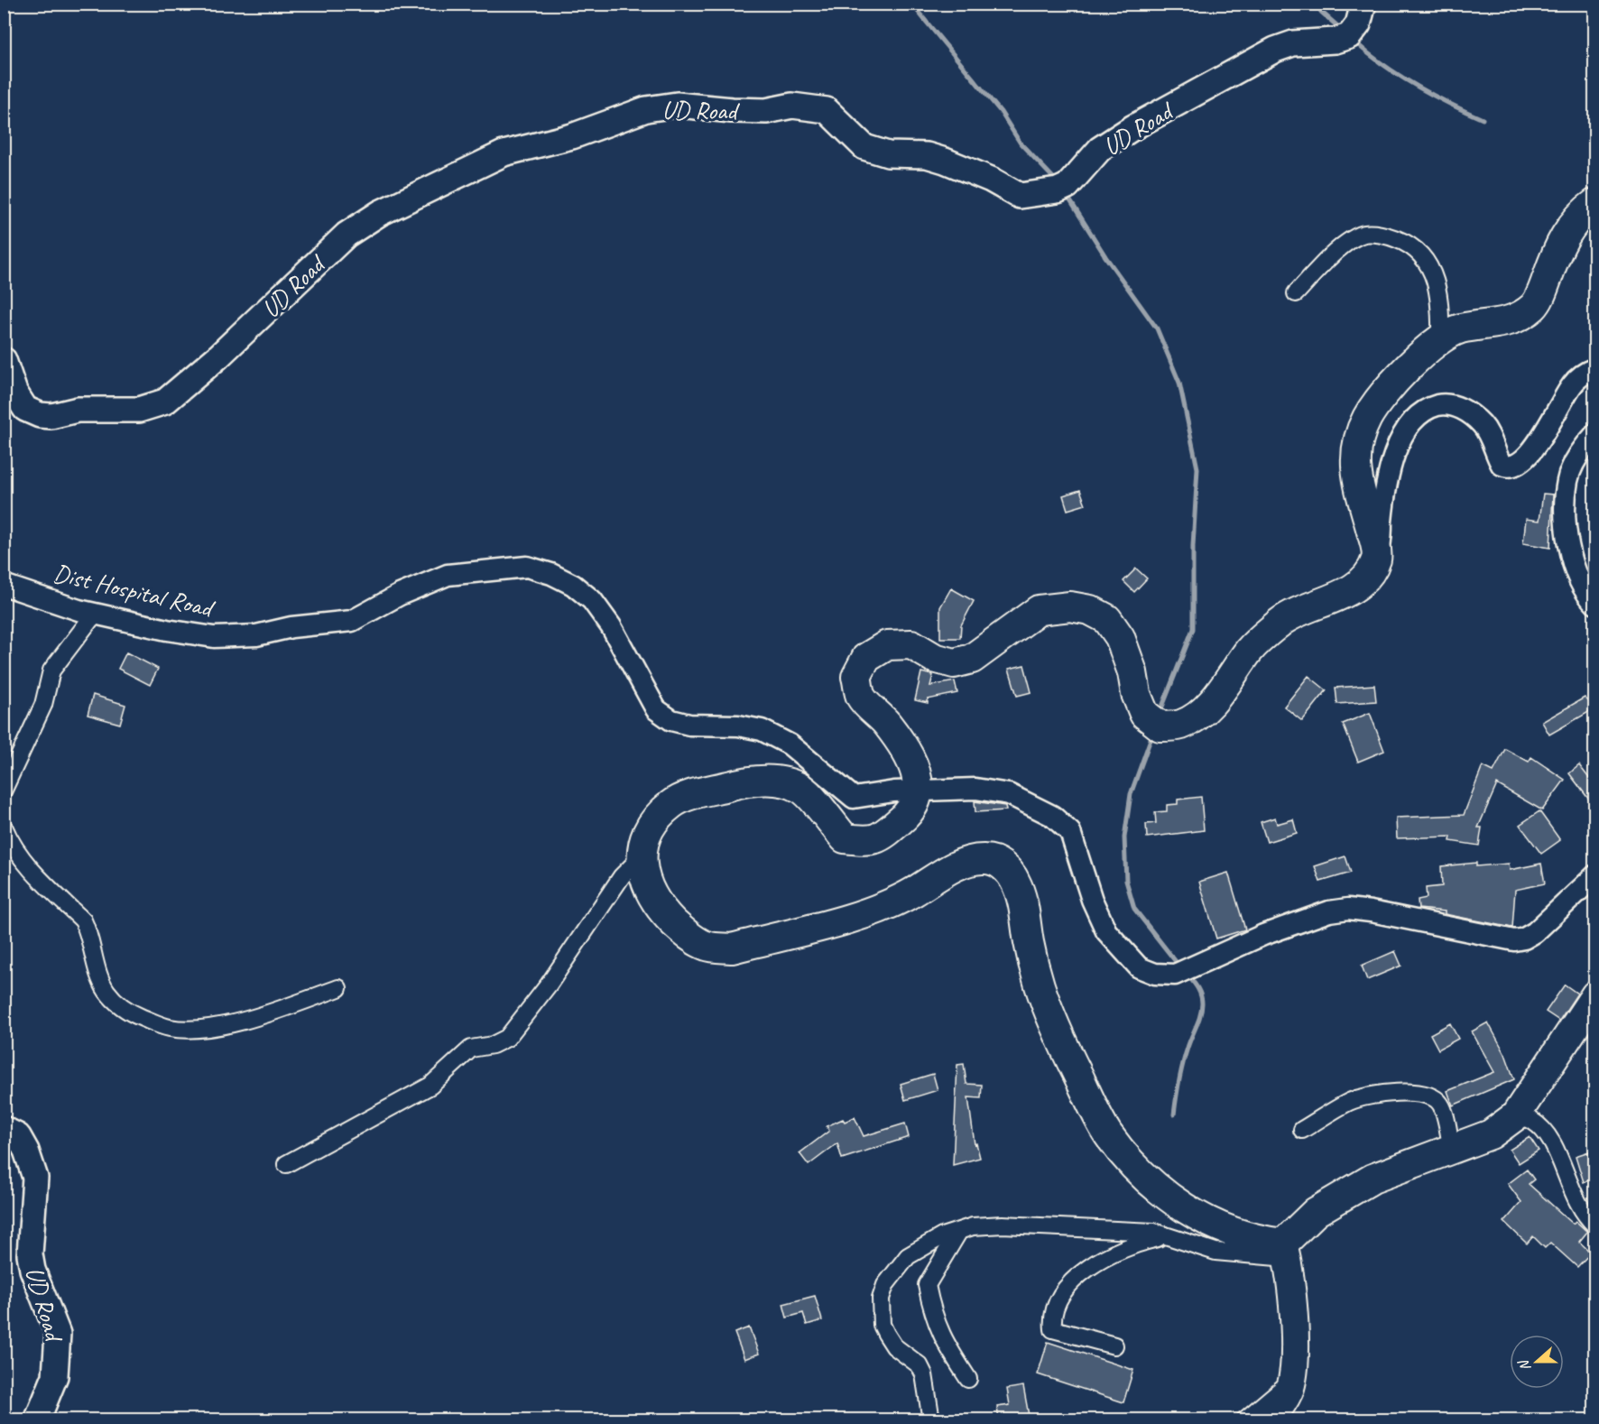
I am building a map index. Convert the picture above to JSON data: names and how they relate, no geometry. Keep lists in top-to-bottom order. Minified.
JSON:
{"streets":{"main road":["UD Road"],"street":["Dist Hospital Road"]},"north":"left"}
